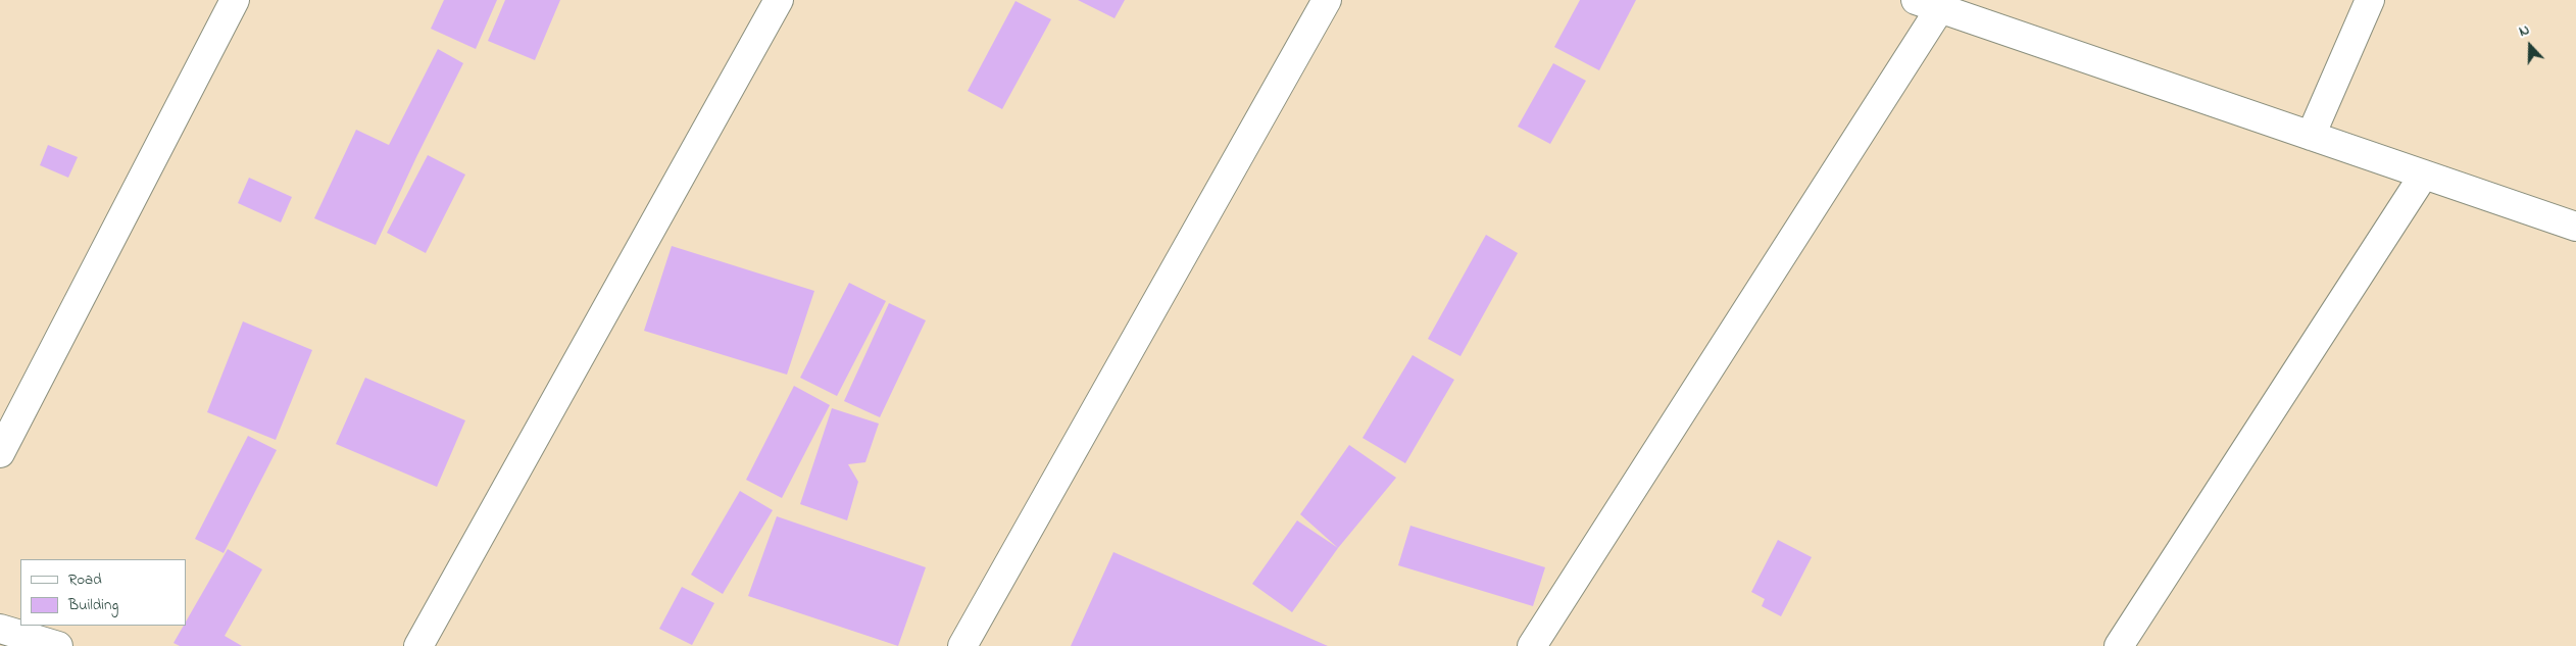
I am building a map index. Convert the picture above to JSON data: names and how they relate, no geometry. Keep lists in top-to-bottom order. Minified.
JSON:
{"legend":["Road","Building"],"north":"top"}
